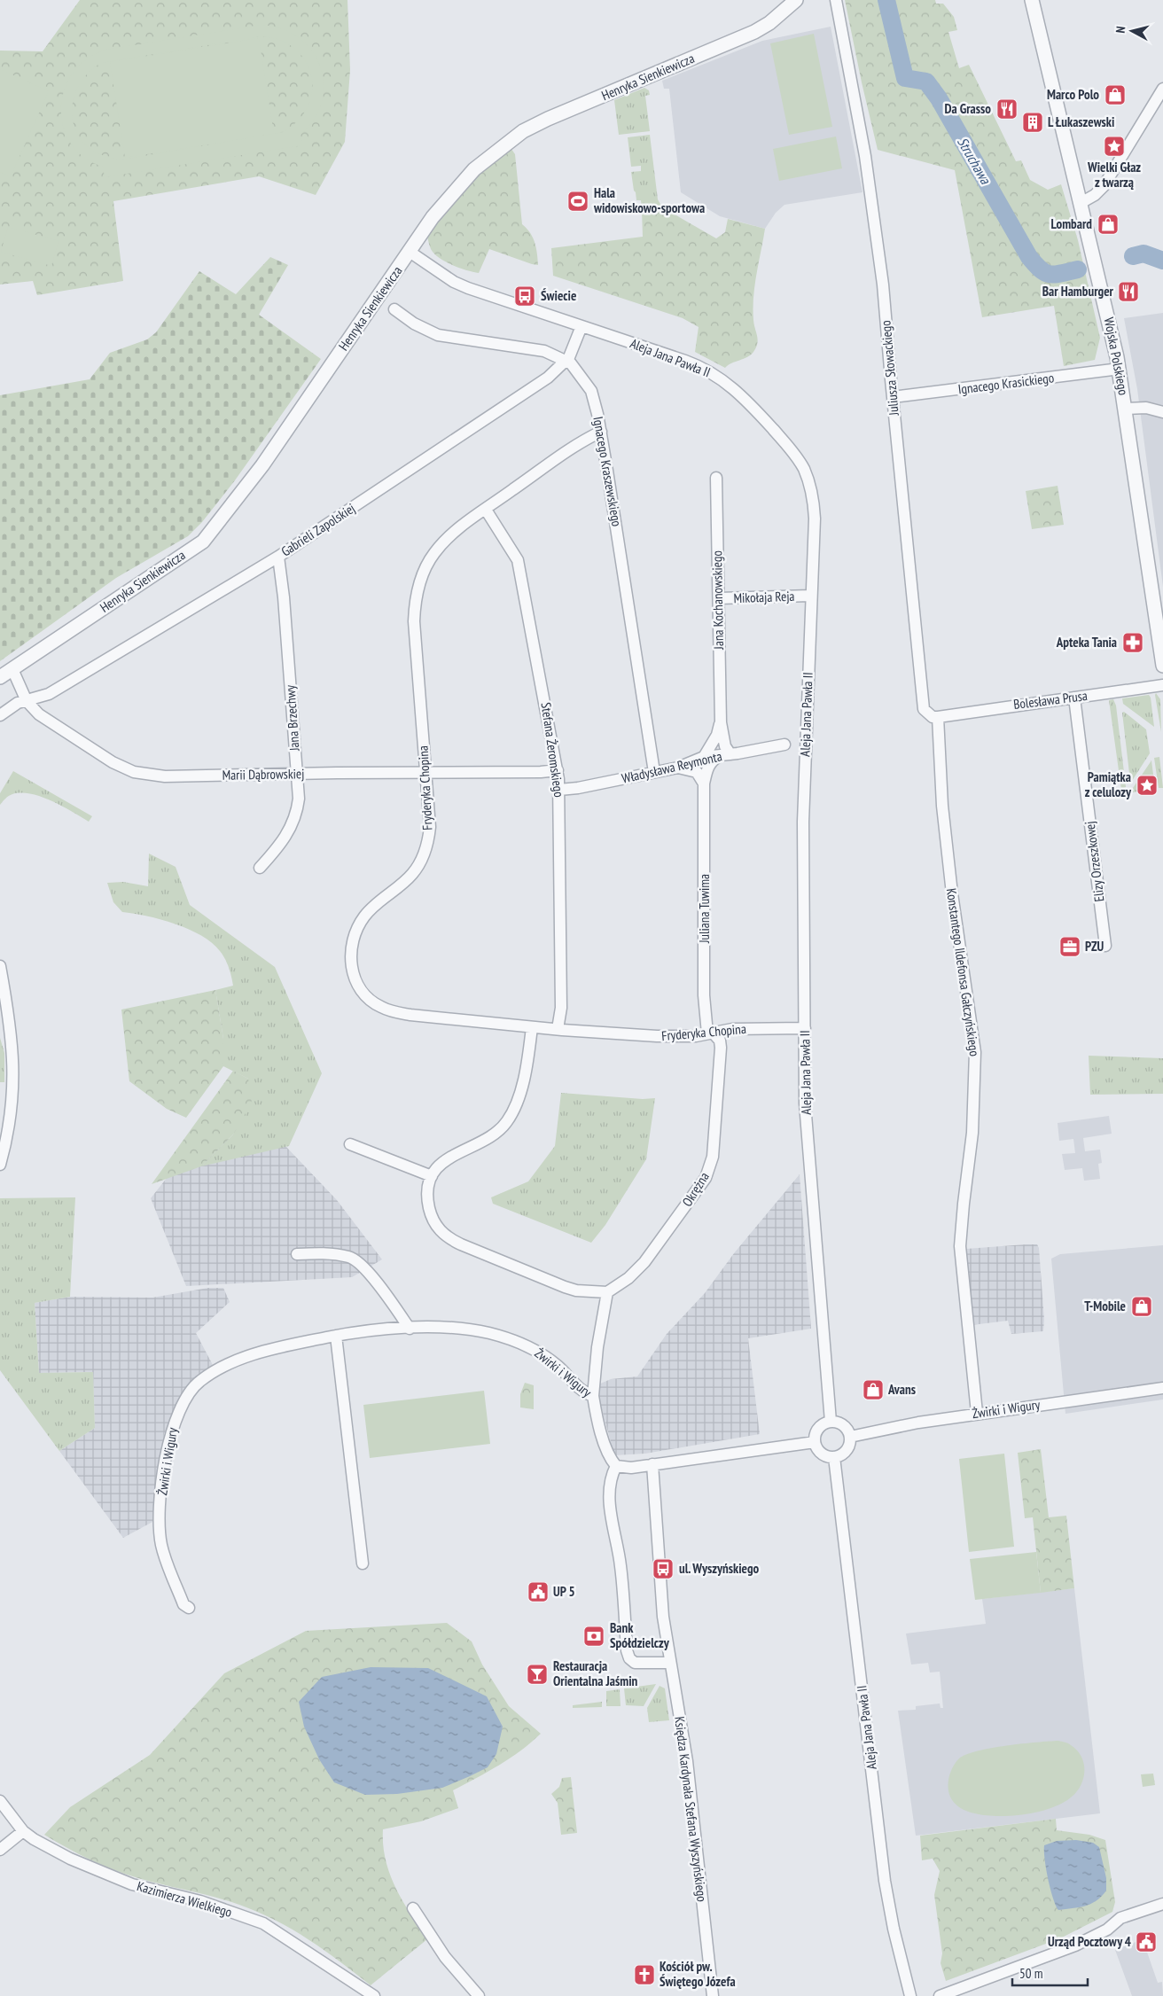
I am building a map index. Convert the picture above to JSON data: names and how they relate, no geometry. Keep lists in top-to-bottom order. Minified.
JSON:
{"streets":{"street":["Henryka Sienkiewicza","Wojska Polskiego","Aleja Jana Pawła II","Juliusza Słowackiego","Ignacego Krasickiego","Ignacego Kraszewskiego","Gabrieli Zapolskiej","Mikołaja Reja","Jana Kochanowskiego","Bolesława Prusa","Jana Brzechwy","Stefana Żeromskiego","Władysława Reymonta","Marii Dąbrowskiej","Fryderyka Chopina","Elizy Orzeszkowej","Juliana Tuwima","Konstantego Ildefonsa Gałczyńskiego","Okrężna","Żwirki i Wigury","Księdza Kardynała Stefana Wyszyńskiego","Kazimierza Wielkiego"]},"crossings":[["Henryka Sienkiewicza","Aleja Jana Pawła II"],["Henryka Sienkiewicza","Marii Dąbrowskiej"],["Wojska Polskiego","Ignacego Krasickiego"],["Aleja Jana Pawła II","Gabrieli Zapolskiej"],["Aleja Jana Pawła II","Mikołaja Reja"],["Aleja Jana Pawła II","Fryderyka Chopina"],["Aleja Jana Pawła II","Żwirki i Wigury"],["Juliusza Słowackiego","Ignacego Krasickiego"],["Juliusza Słowackiego","Bolesława Prusa"],["Juliusza Słowackiego","Konstantego Ildefonsa Gałczyńskiego"],["Ignacego Kraszewskiego","Gabrieli Zapolskiej"],["Ignacego Kraszewskiego","Władysława Reymonta"],["Ignacego Kraszewskiego","Fryderyka Chopina"],["Gabrieli Zapolskiej","Jana Brzechwy"],["Gabrieli Zapolskiej","Marii Dąbrowskiej"],["Mikołaja Reja","Jana Kochanowskiego"],["Jana Kochanowskiego","Władysława Reymonta"],["Bolesława Prusa","Elizy Orzeszkowej"],["Bolesława Prusa","Konstantego Ildefonsa Gałczyńskiego"],["Jana Brzechwy","Marii Dąbrowskiej"],["Stefana Żeromskiego","Władysława Reymonta"],["Stefana Żeromskiego","Marii Dąbrowskiej"],["Stefana Żeromskiego","Fryderyka Chopina"],["Władysława Reymonta","Juliana Tuwima"],["Marii Dąbrowskiej","Fryderyka Chopina"],["Fryderyka Chopina","Juliana Tuwima"],["Fryderyka Chopina","Okrężna"],["Juliana Tuwima","Okrężna"],["Konstantego Ildefonsa Gałczyńskiego","Żwirki i Wigury"]],"water":["Struchawa"],"places":{"shop":["Marco Polo","Lombard","T-Mobile","Avans"],"restaurant":["Da Grasso","Bar Hamburger"],"building":["L Łukaszewski"],"place":["Wielki Głaz z twarzą","Pamiątka z celulozy"],"sports":["Hala widowiskowo-sportowa"],"bus stop":["Świecie","ul. Wyszyńskiego"],"pharmacy":["Apteka Tania"],"office":["PZU"],"public building":["UP 5","Urząd Pocztowy 4"],"bank":["Bank Spółdzielczy"],"bar":["Restauracja Orientalna Jaśmin"],"church":["Kościół pw. Świętego Józefa"]},"scale_bar":"50 m","north":"left"}
